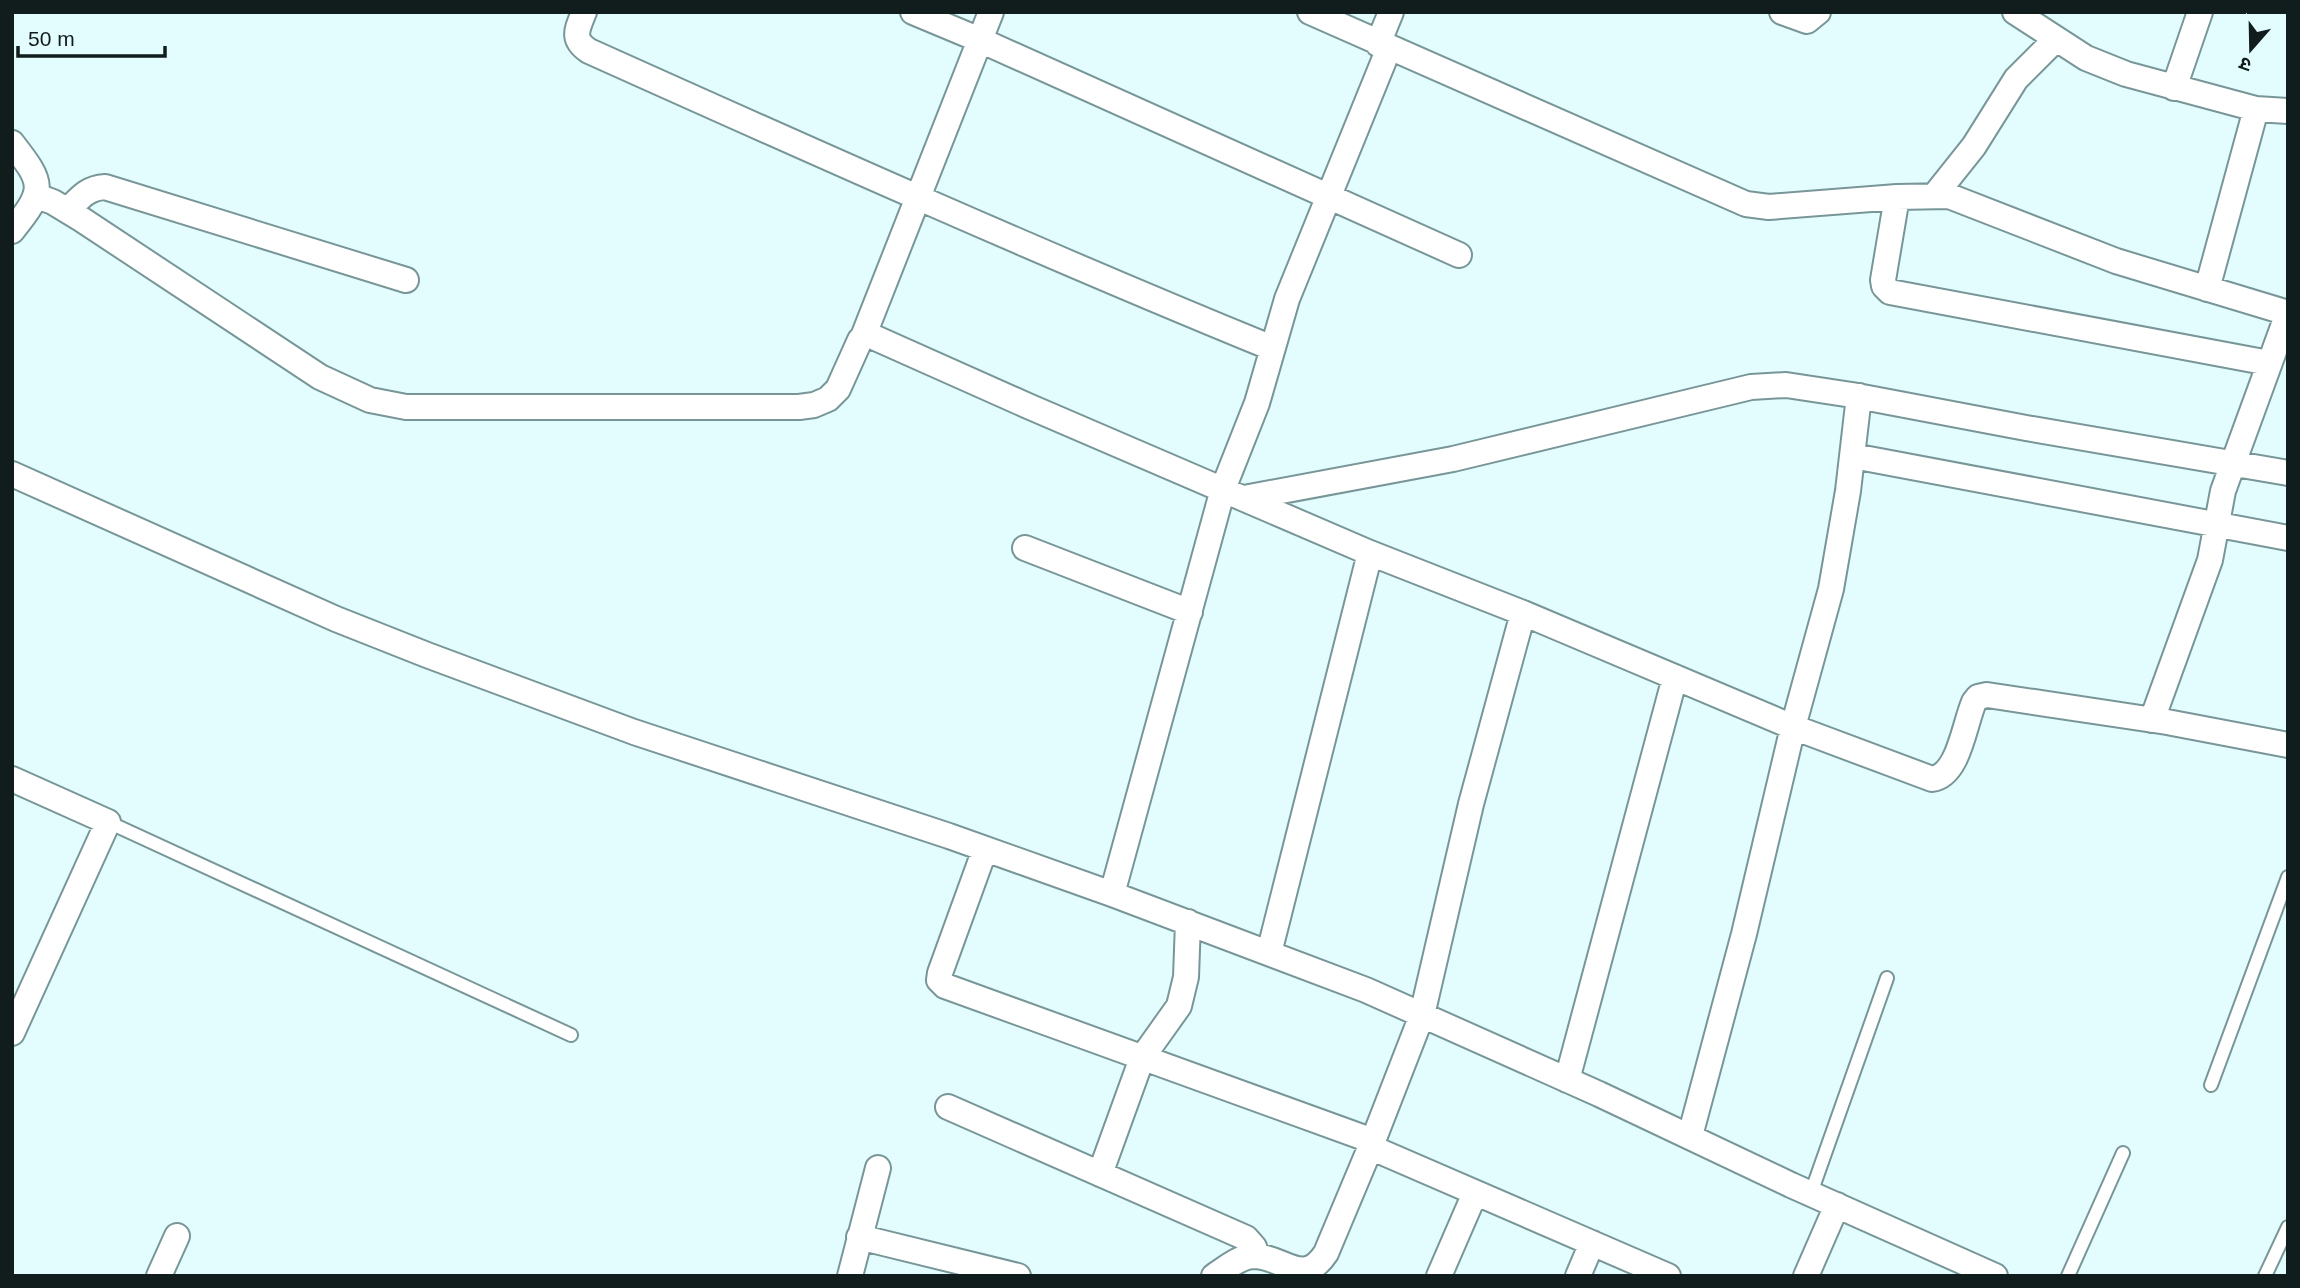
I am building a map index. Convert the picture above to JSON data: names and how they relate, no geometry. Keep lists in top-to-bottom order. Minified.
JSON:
{"scale_bar":"50 m","north":"bottom"}
